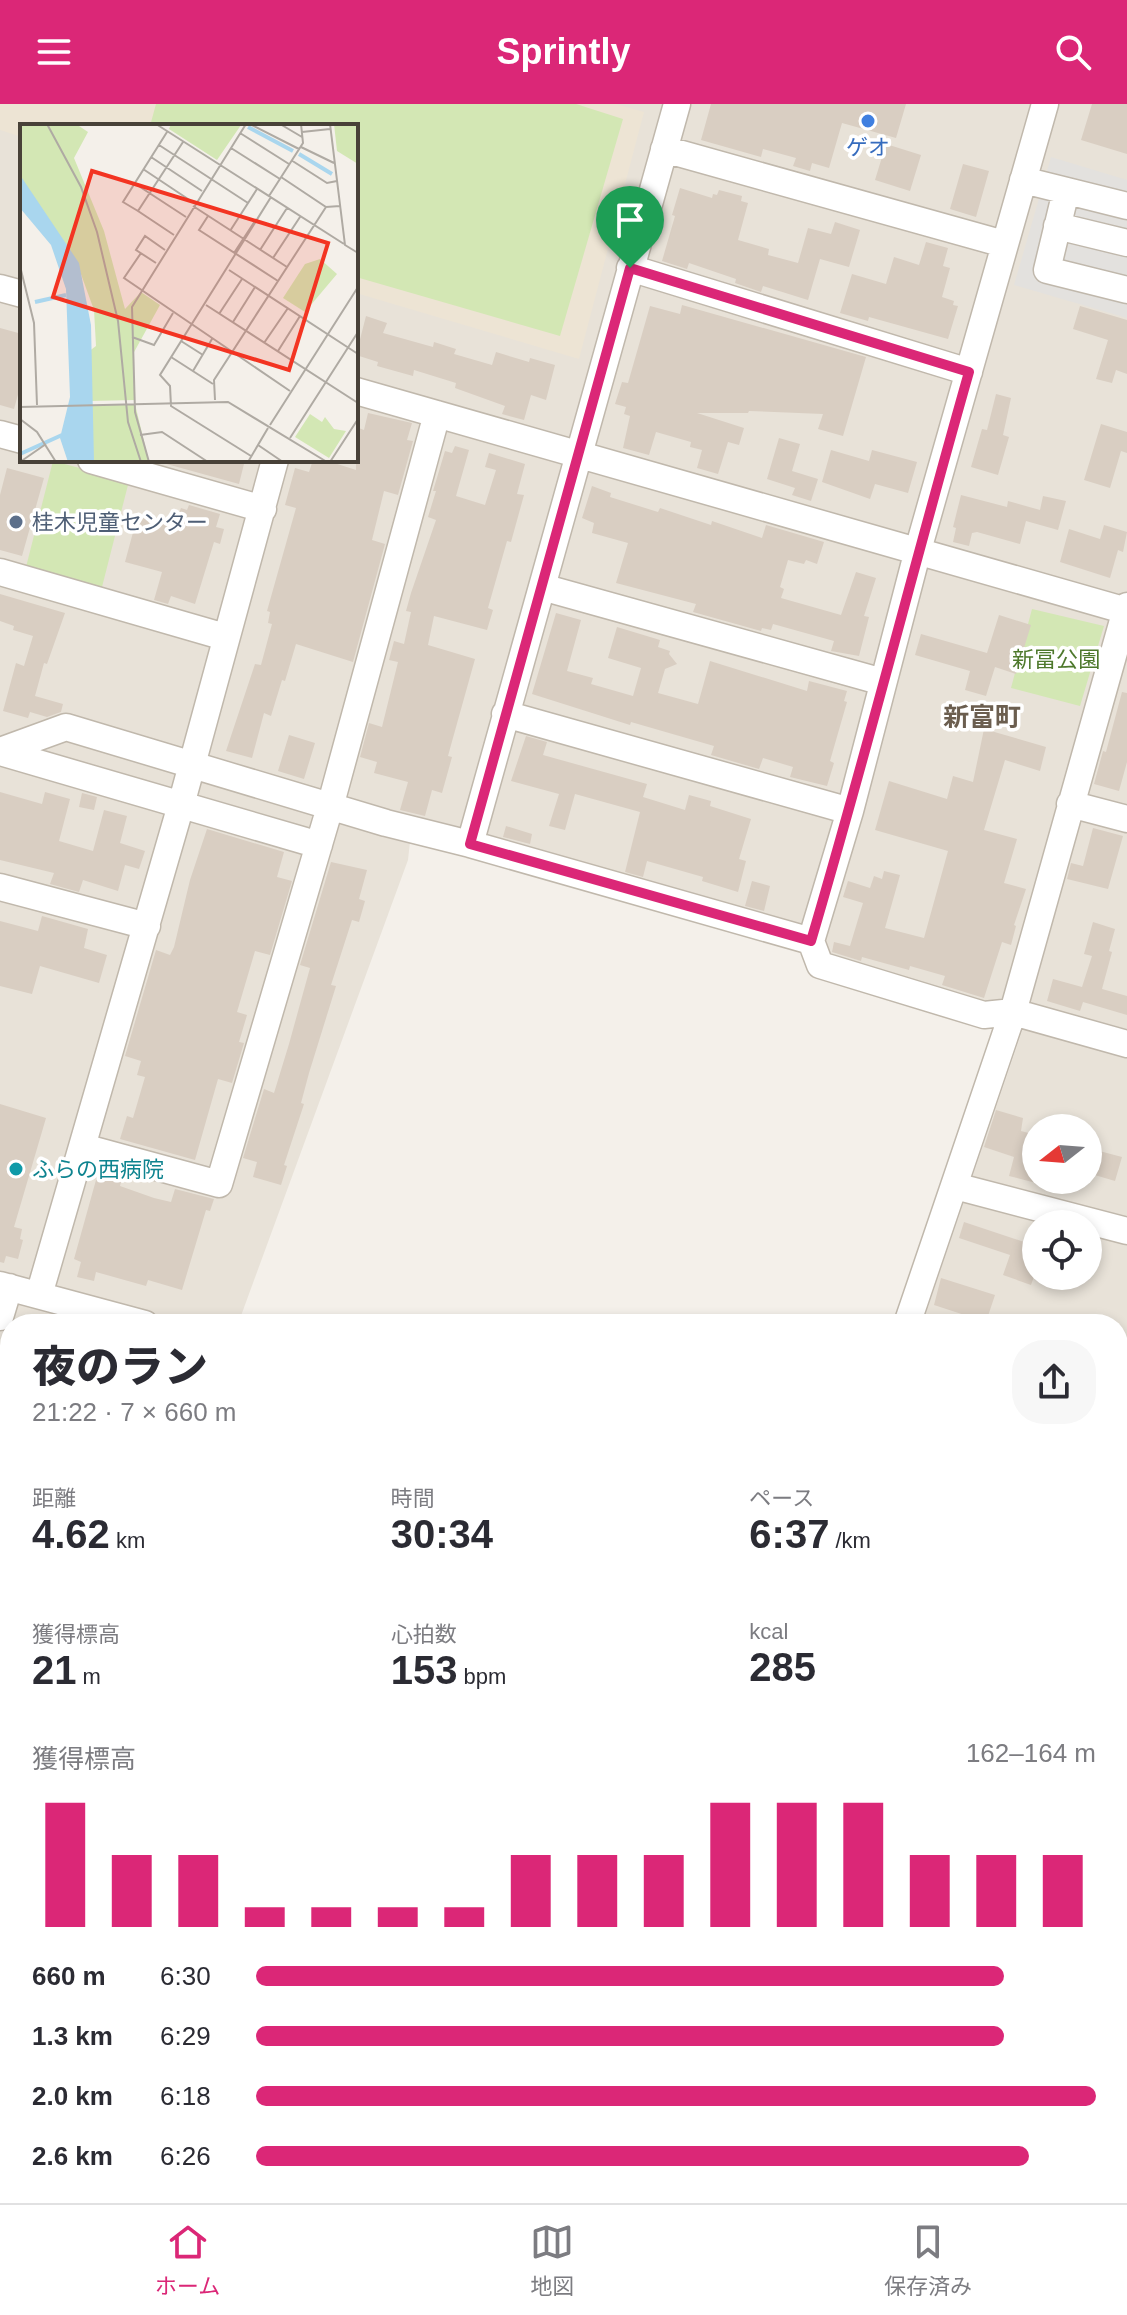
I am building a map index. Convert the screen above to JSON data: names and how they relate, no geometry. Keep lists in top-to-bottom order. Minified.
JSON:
{"districts":["新富町"],"parks":["新冨公園"],"places":["ゲオ","桂木児童センター","ふらの西病院"],"north":"left","page":{"header":"Sprintly","heading":["夜のラン","21:22 · 7 × 660 m"],"stats":[["距離","4.62 km"],["時間","30:34"],["ペース","6:37 /km"],["獲得標高","21 m"],["心拍数","153 bpm"],["kcal","285"]],"chart":["獲得標高","162–164 m"],"list":[{"name":"660 m","note":"6:30"},{"name":"1.3 km","note":"6:29"},{"name":"2.0 km","note":"6:18"},{"name":"2.6 km","note":"6:26"}],"tabs":["ホーム","地図","保存済み"]}}
